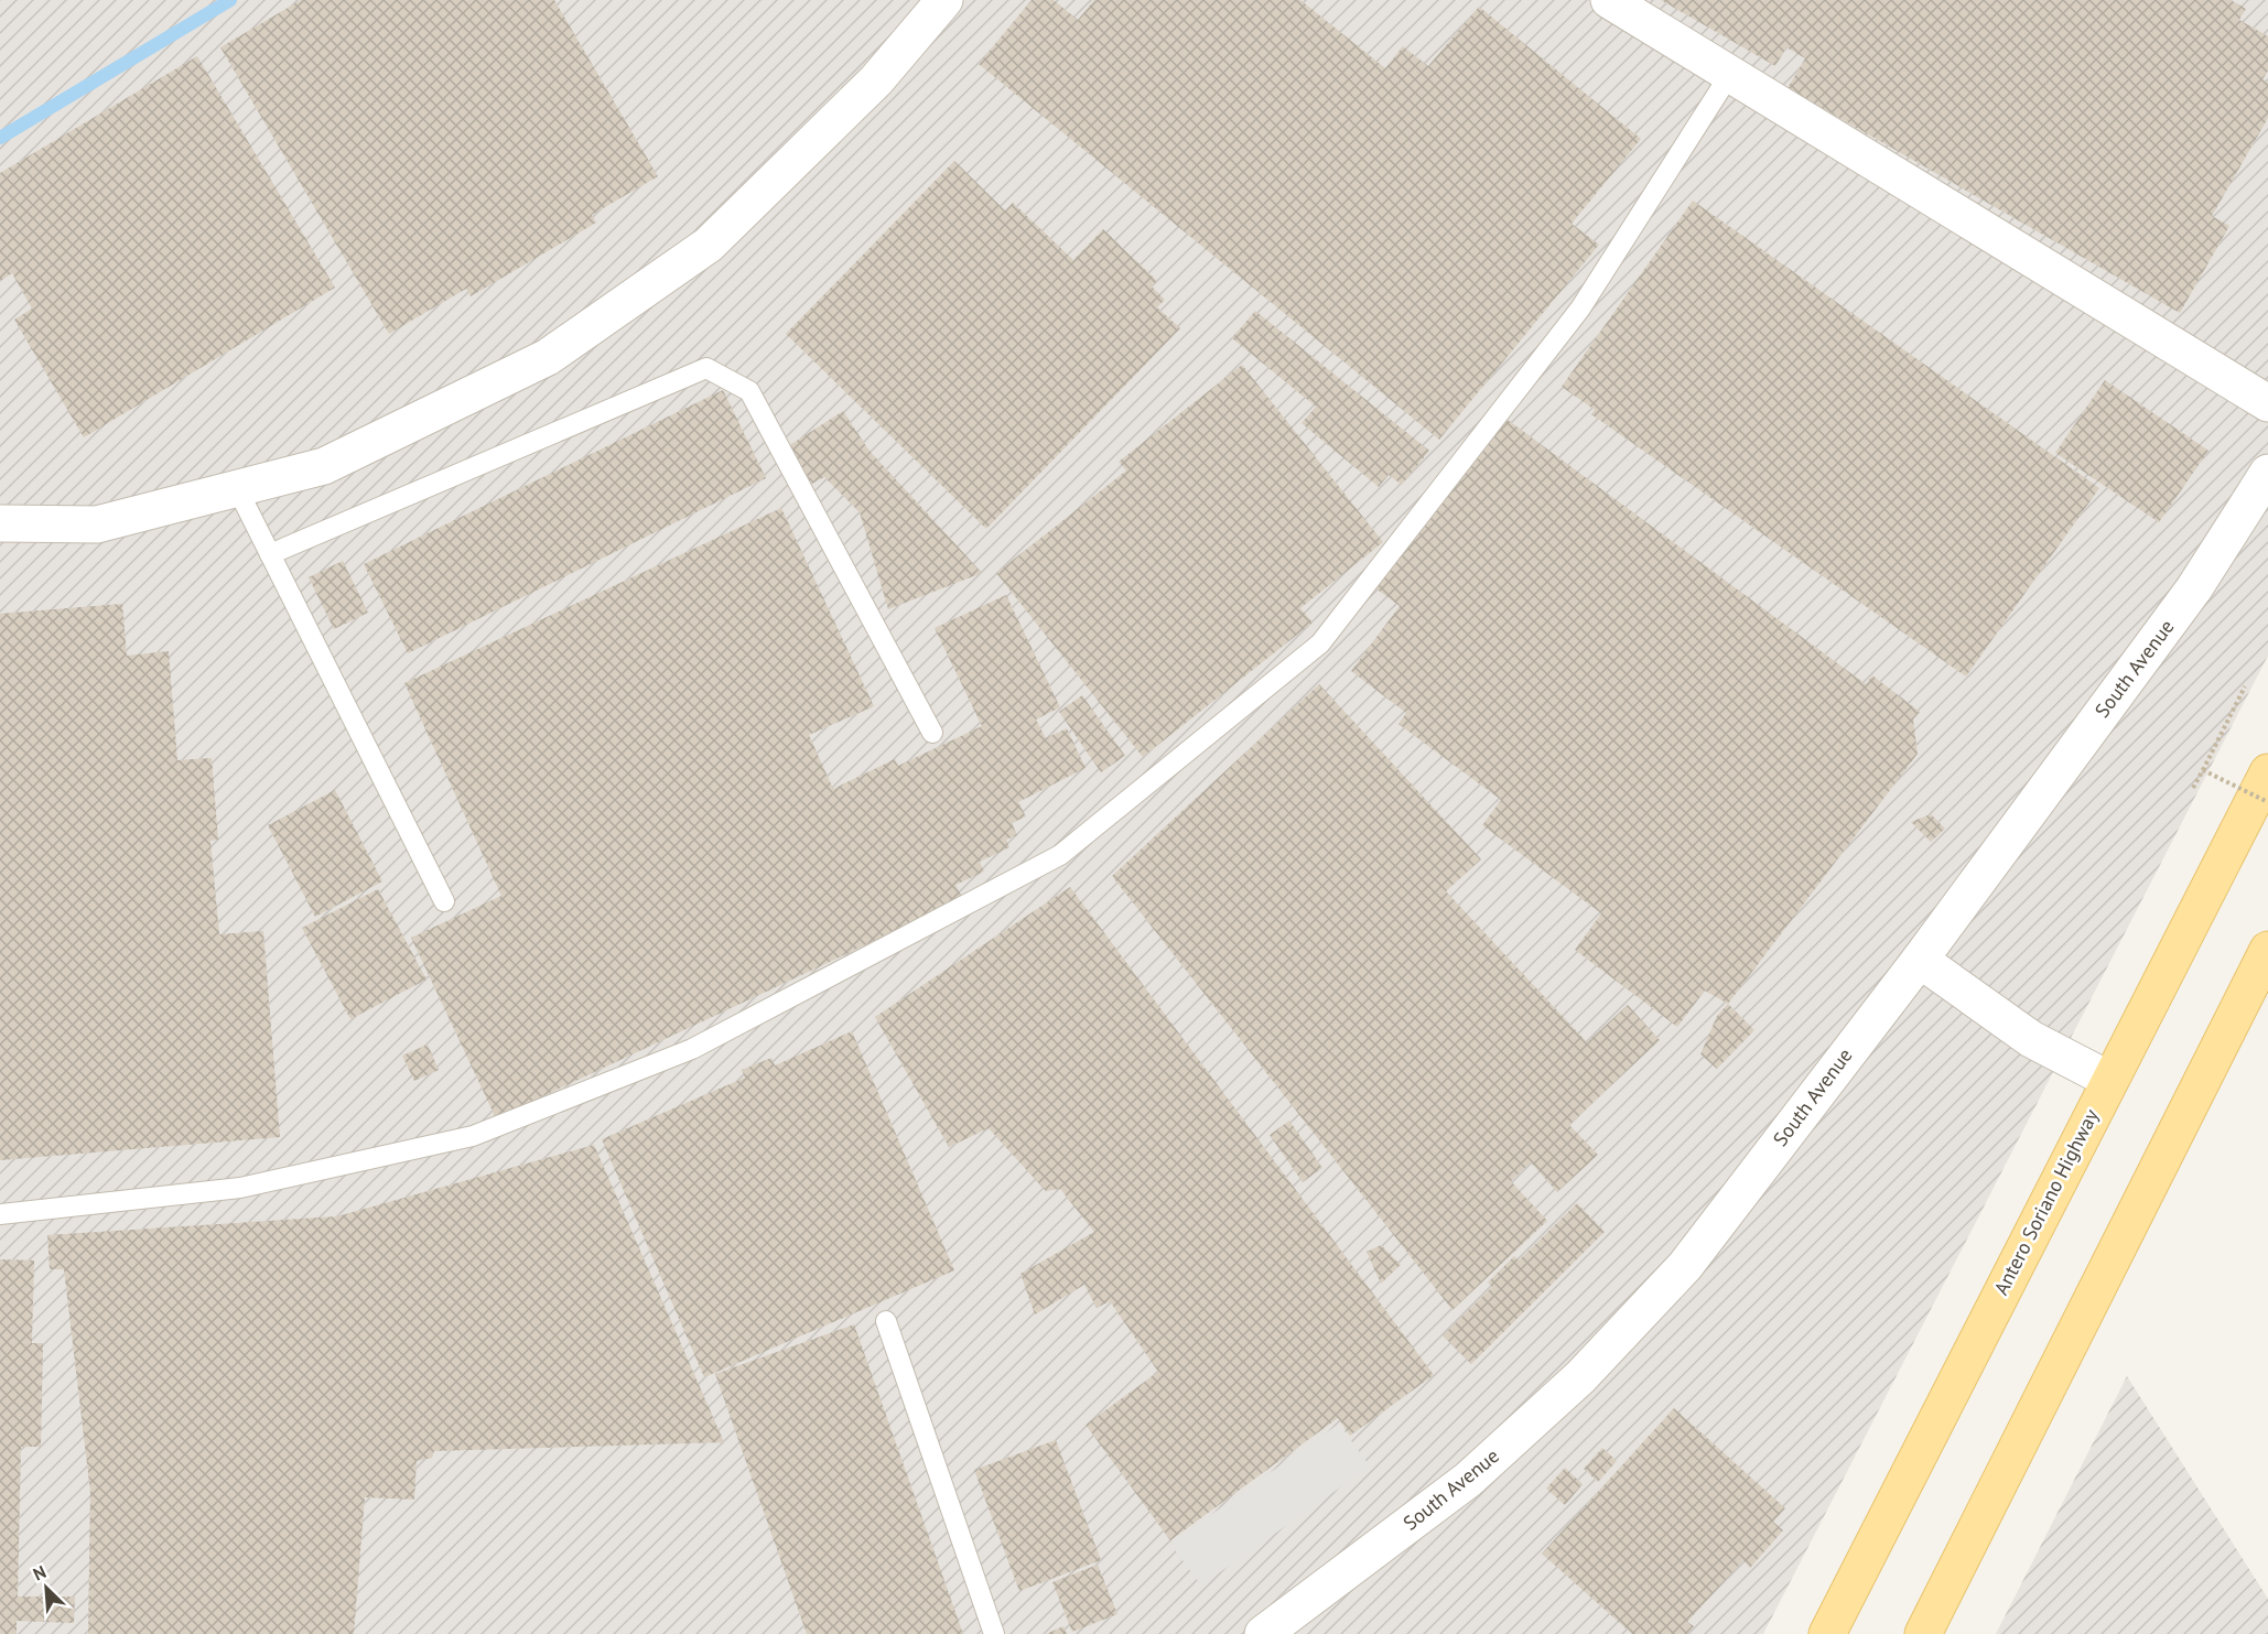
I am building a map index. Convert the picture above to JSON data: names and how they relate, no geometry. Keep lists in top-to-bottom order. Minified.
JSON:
{"streets":{"main road":["Antero Soriano Highway"],"street":["South Avenue"]},"north":"top left"}
